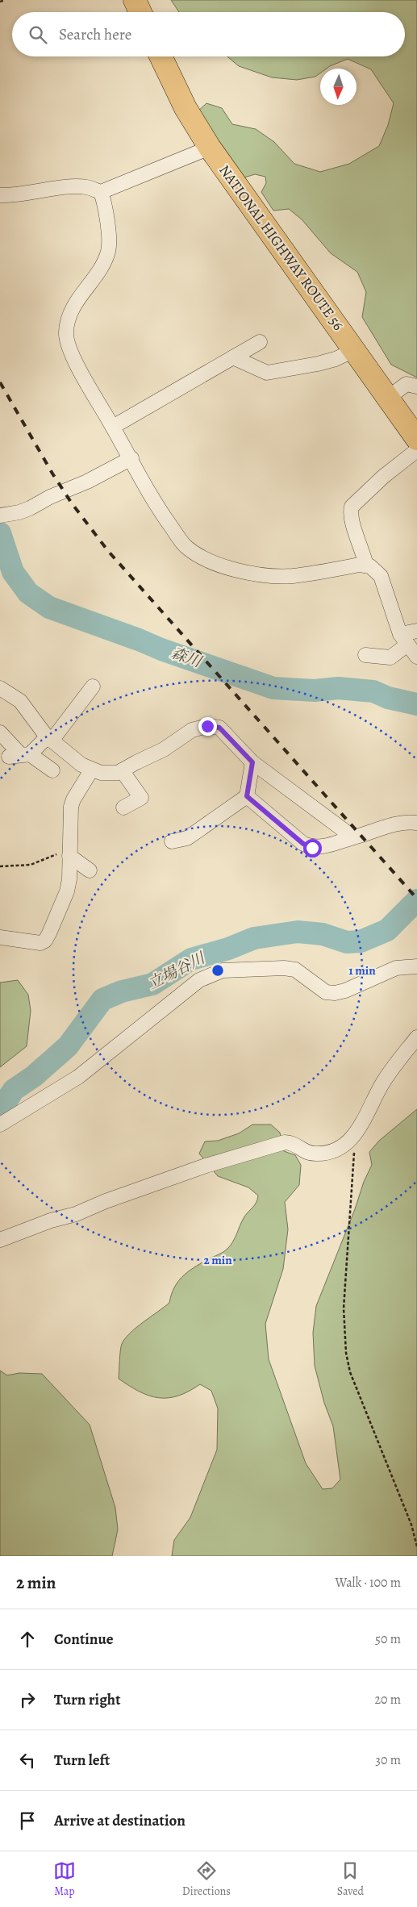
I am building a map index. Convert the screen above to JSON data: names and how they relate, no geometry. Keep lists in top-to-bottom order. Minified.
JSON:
{"streets":{"highway":["NATIONAL HIGHWAY ROUTE 56"]},"water":["森川","立場谷川"],"north":"bottom","page":{"search":"Search here","heading":["2 min","Walk · 100 m"],"list":[["Continue","50 m"],["Turn right","20 m"],["Turn left","30 m"],"Arrive at destination"],"nav":["Map","Directions","Saved"]},"rings":["1 min","2 min"]}
